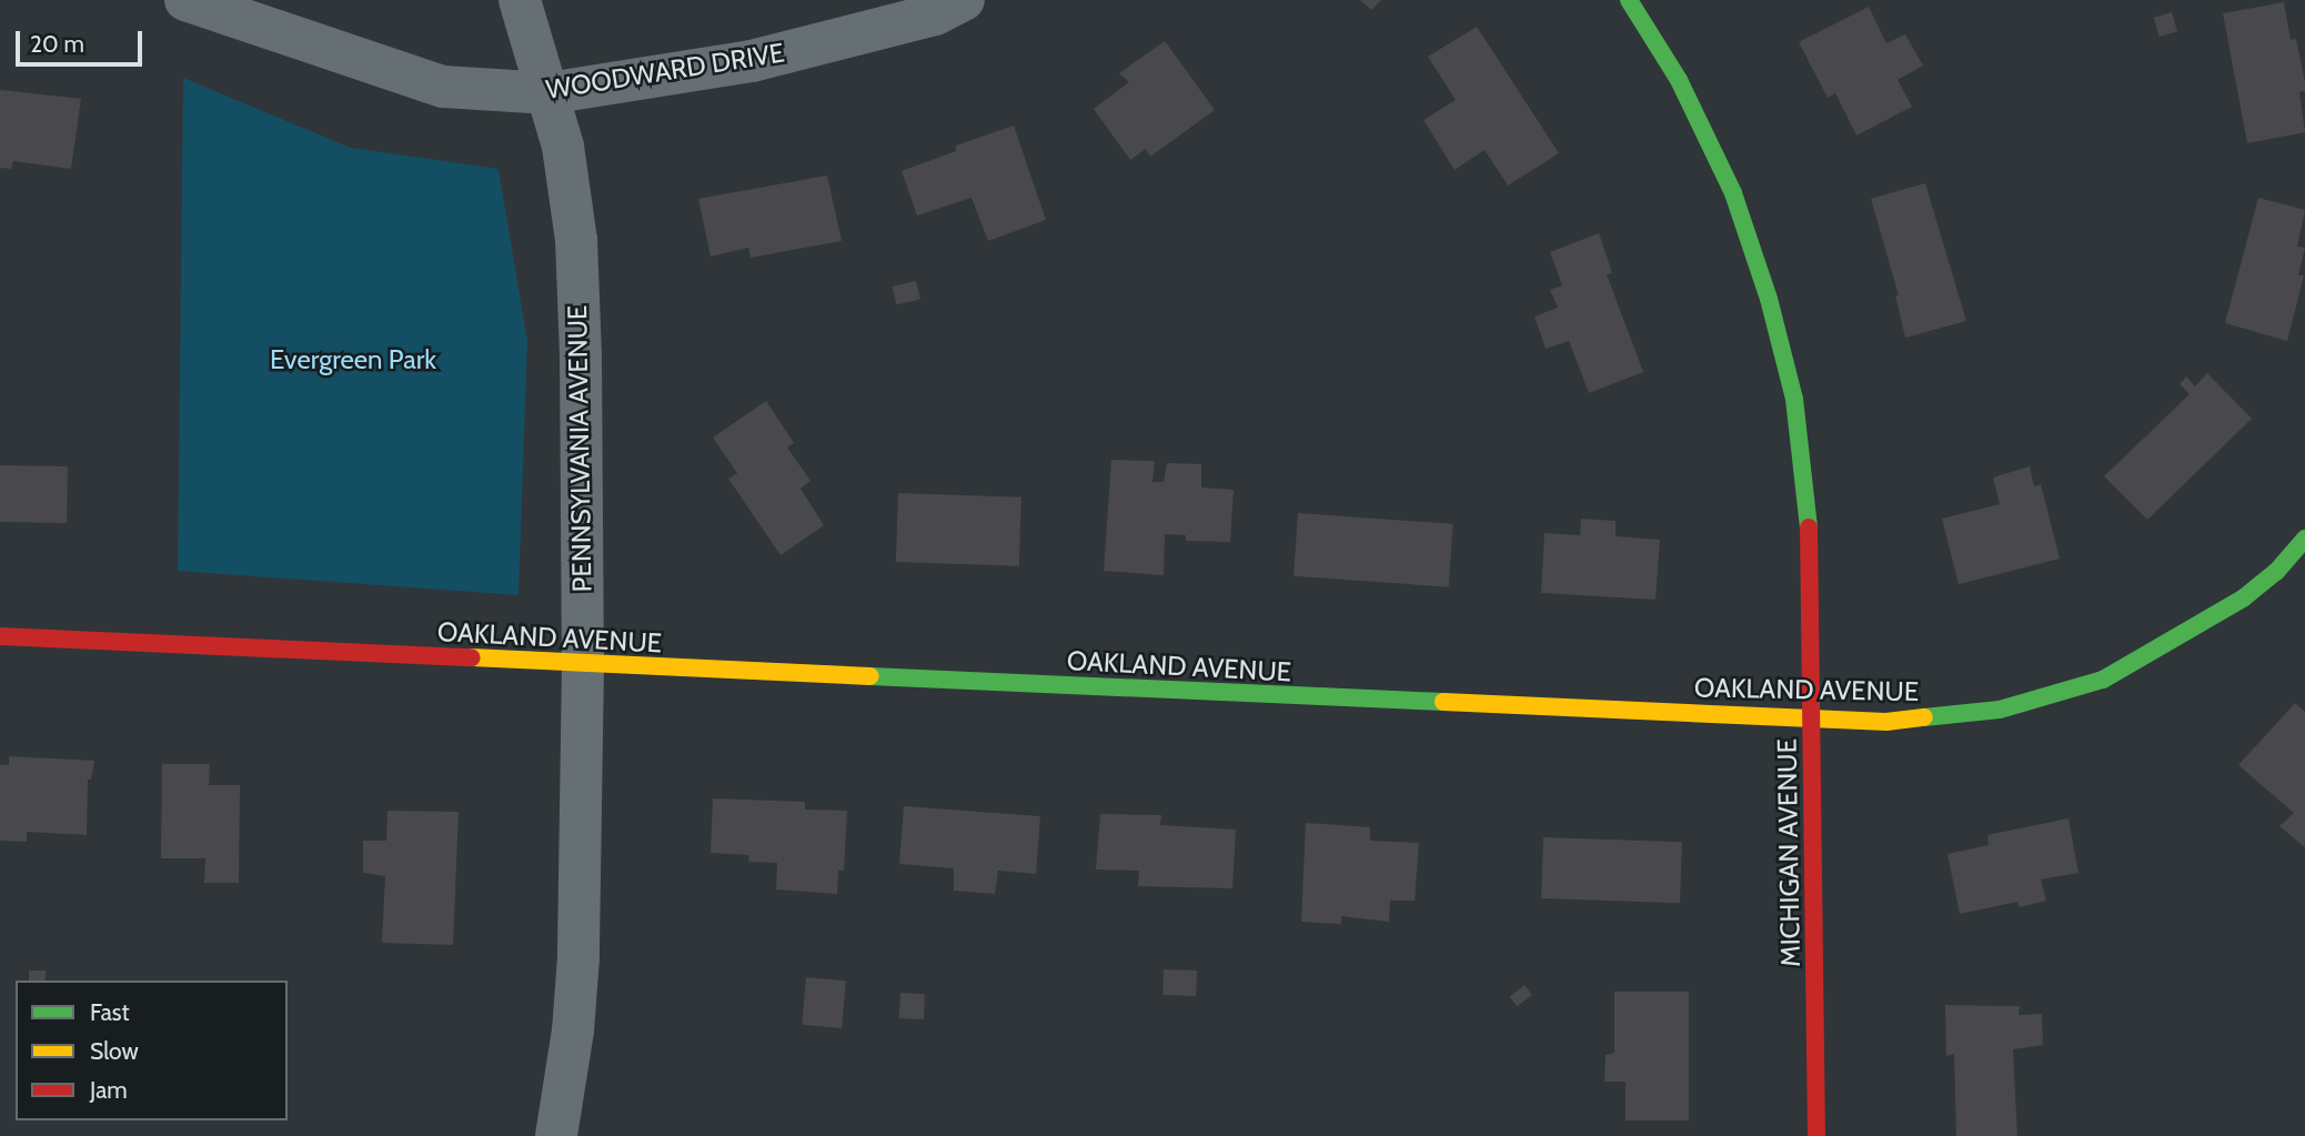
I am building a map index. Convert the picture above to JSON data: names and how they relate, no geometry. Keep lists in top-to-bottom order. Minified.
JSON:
{"streets":{"street":["WOODWARD DRIVE","PENNSYLVANIA AVENUE","OAKLAND AVENUE","MICHIGAN AVENUE"]},"crossings":[["WOODWARD DRIVE","PENNSYLVANIA AVENUE"],["PENNSYLVANIA AVENUE","OAKLAND AVENUE"],["OAKLAND AVENUE","MICHIGAN AVENUE"]],"parks":["Evergreen Park"],"legend":["Fast","Slow","Jam"],"scale_bar":"20 m"}
